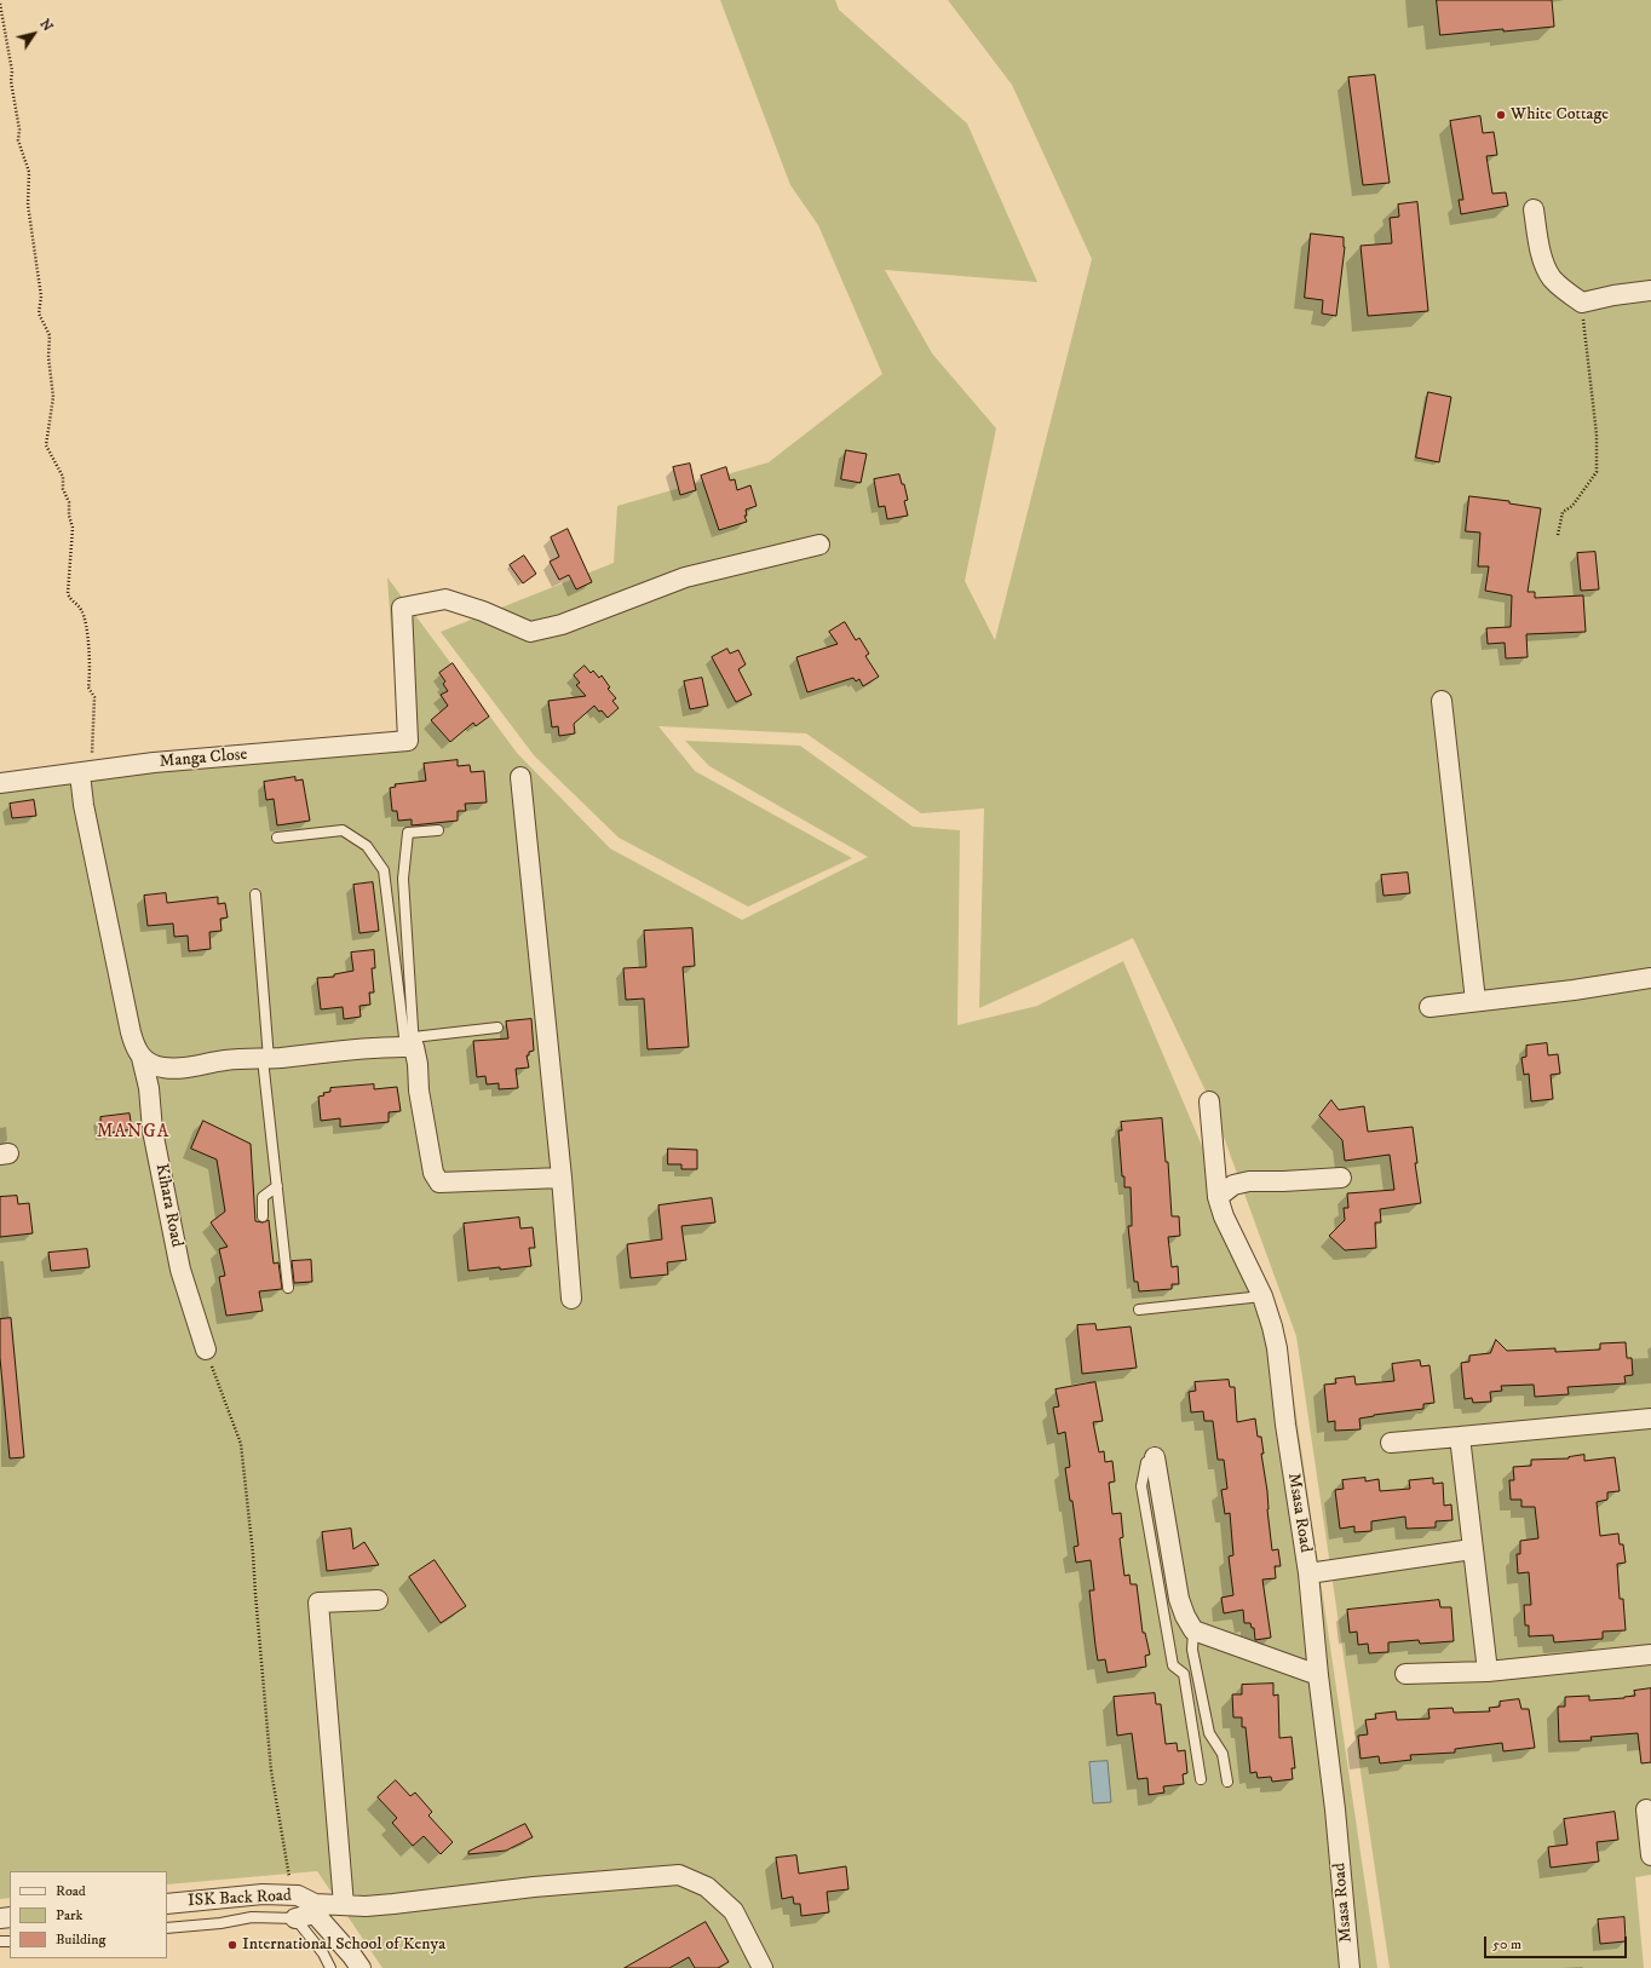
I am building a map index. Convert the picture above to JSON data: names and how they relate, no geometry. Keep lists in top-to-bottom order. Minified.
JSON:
{"streets":{"street":["Manga Close","Kihara Road","Msasa Road","ISK Back Road"]},"crossings":[["Manga Close","Kihara Road"]],"districts":["MANGA"],"places":["White Cottage","International School of Kenya"],"legend":["Road","Park","Building"],"scale_bar":"50 m","north":"top right"}
